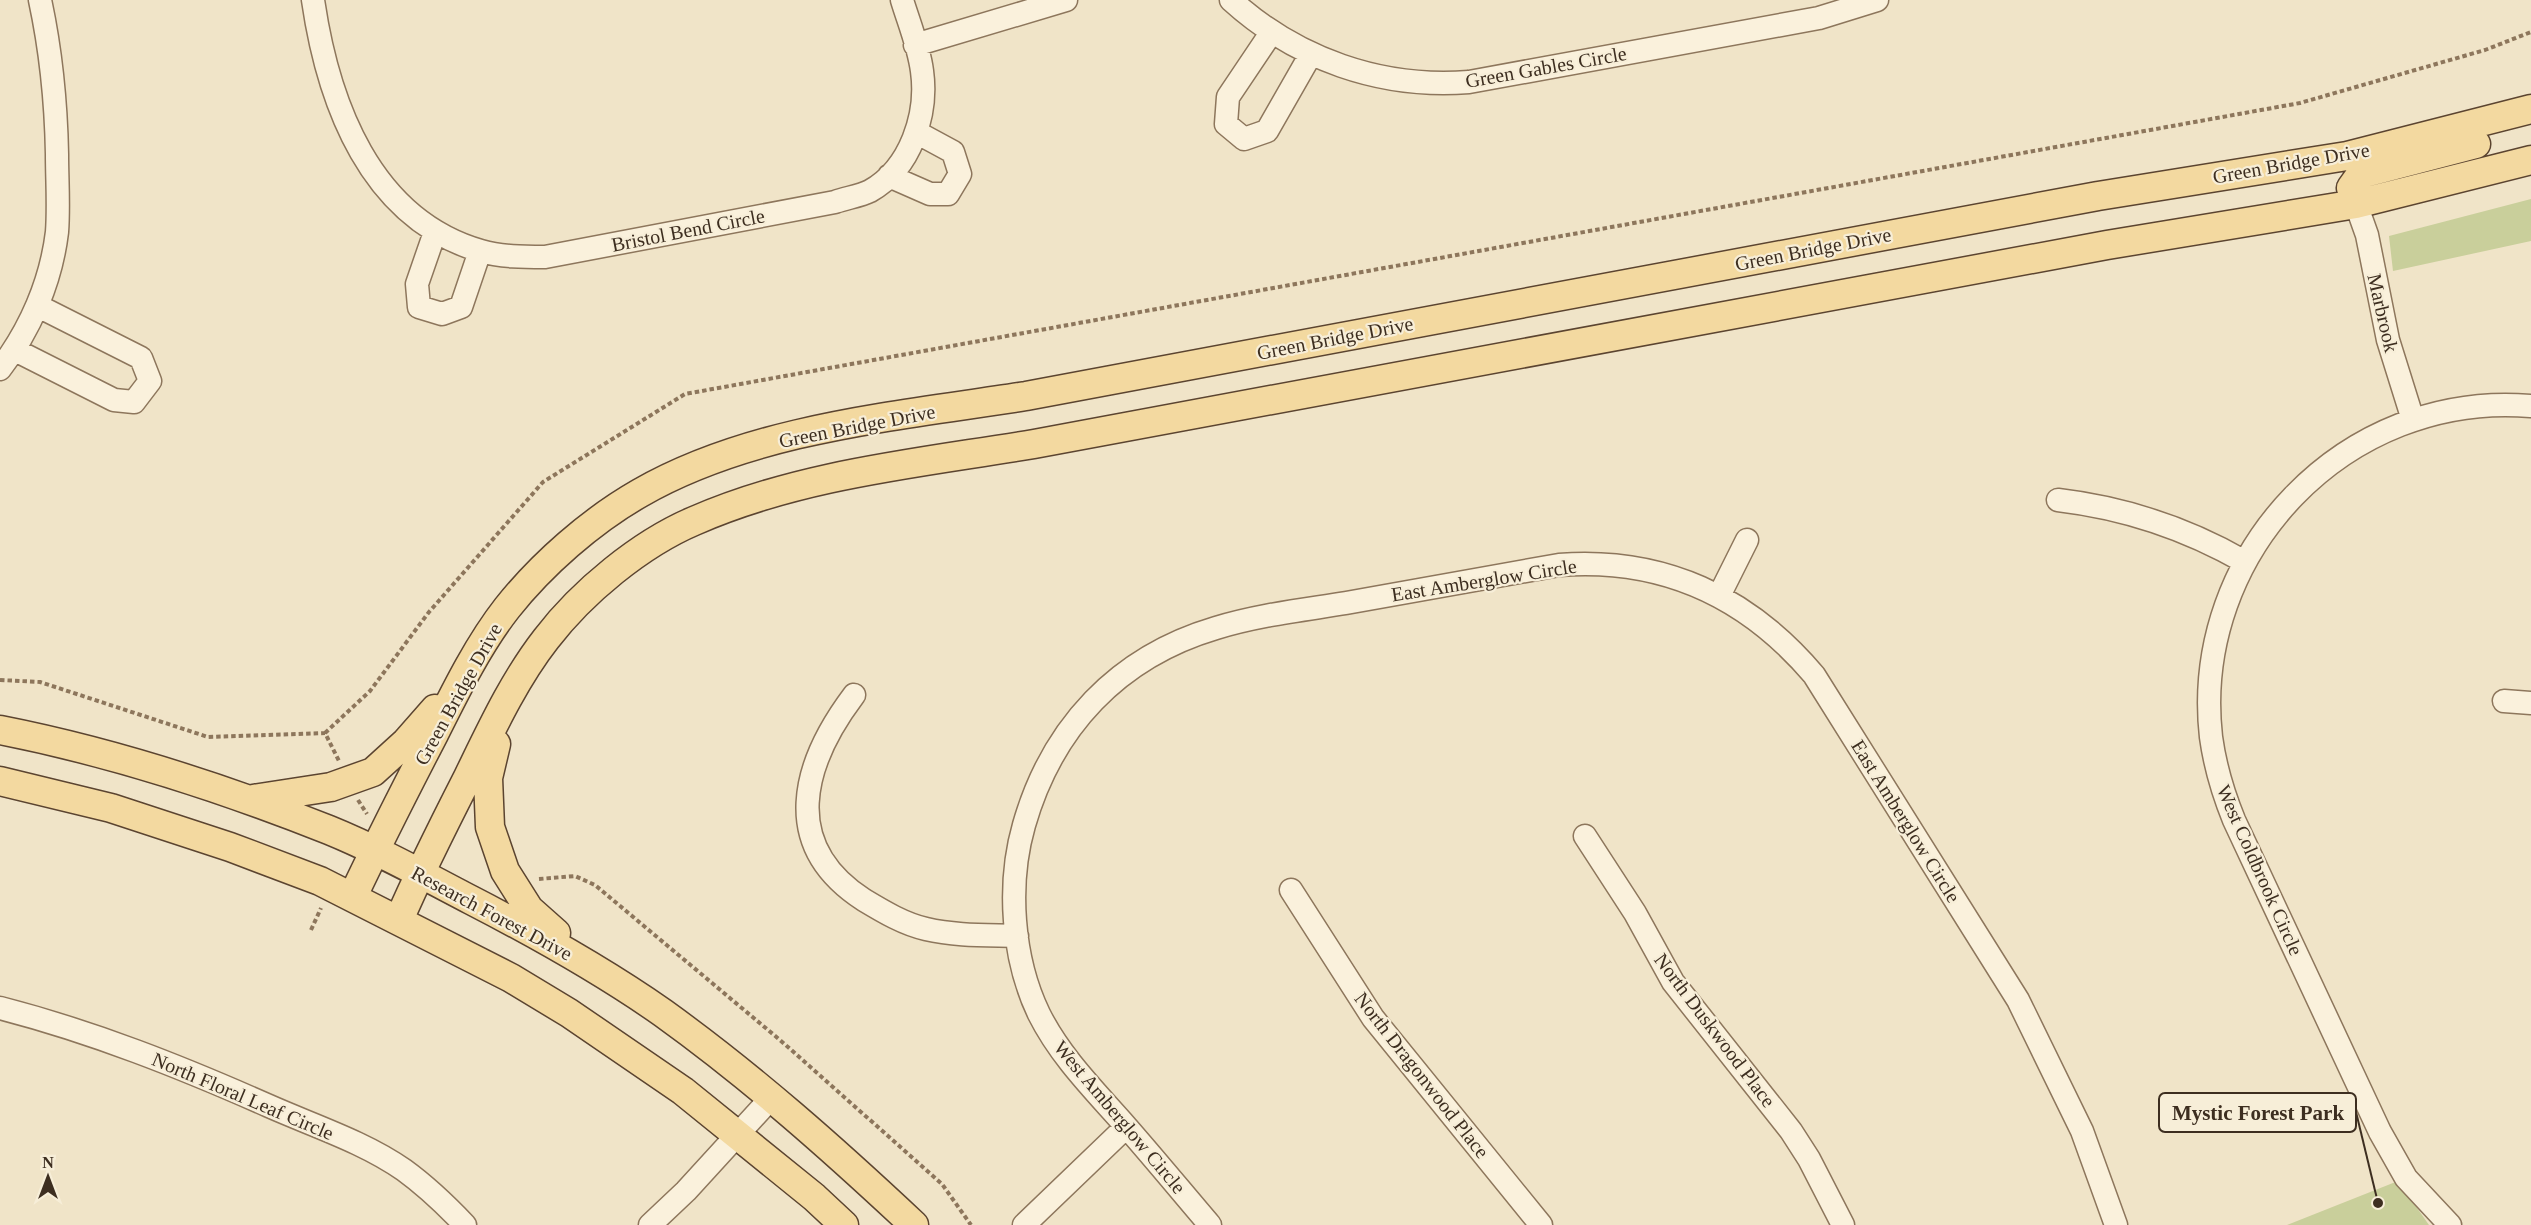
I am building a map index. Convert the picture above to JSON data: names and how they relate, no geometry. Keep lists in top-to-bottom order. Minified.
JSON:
{"streets":{"main road":["Green Bridge Drive","Research Forest Drive"],"street":["Green Gables Circle","Bristol Bend Circle","Marbrook","East Amberglow Circle","West Coldbrook Circle","North Duskwood Place","North Dragonwood Place","North Floral Leaf Circle","West Amberglow Circle"]},"crossings":[["Green Bridge Drive","Research Forest Drive"],["Marbrook","West Coldbrook Circle"],["East Amberglow Circle","West Amberglow Circle"]],"places":["Mystic Forest Park"],"north":"top"}
